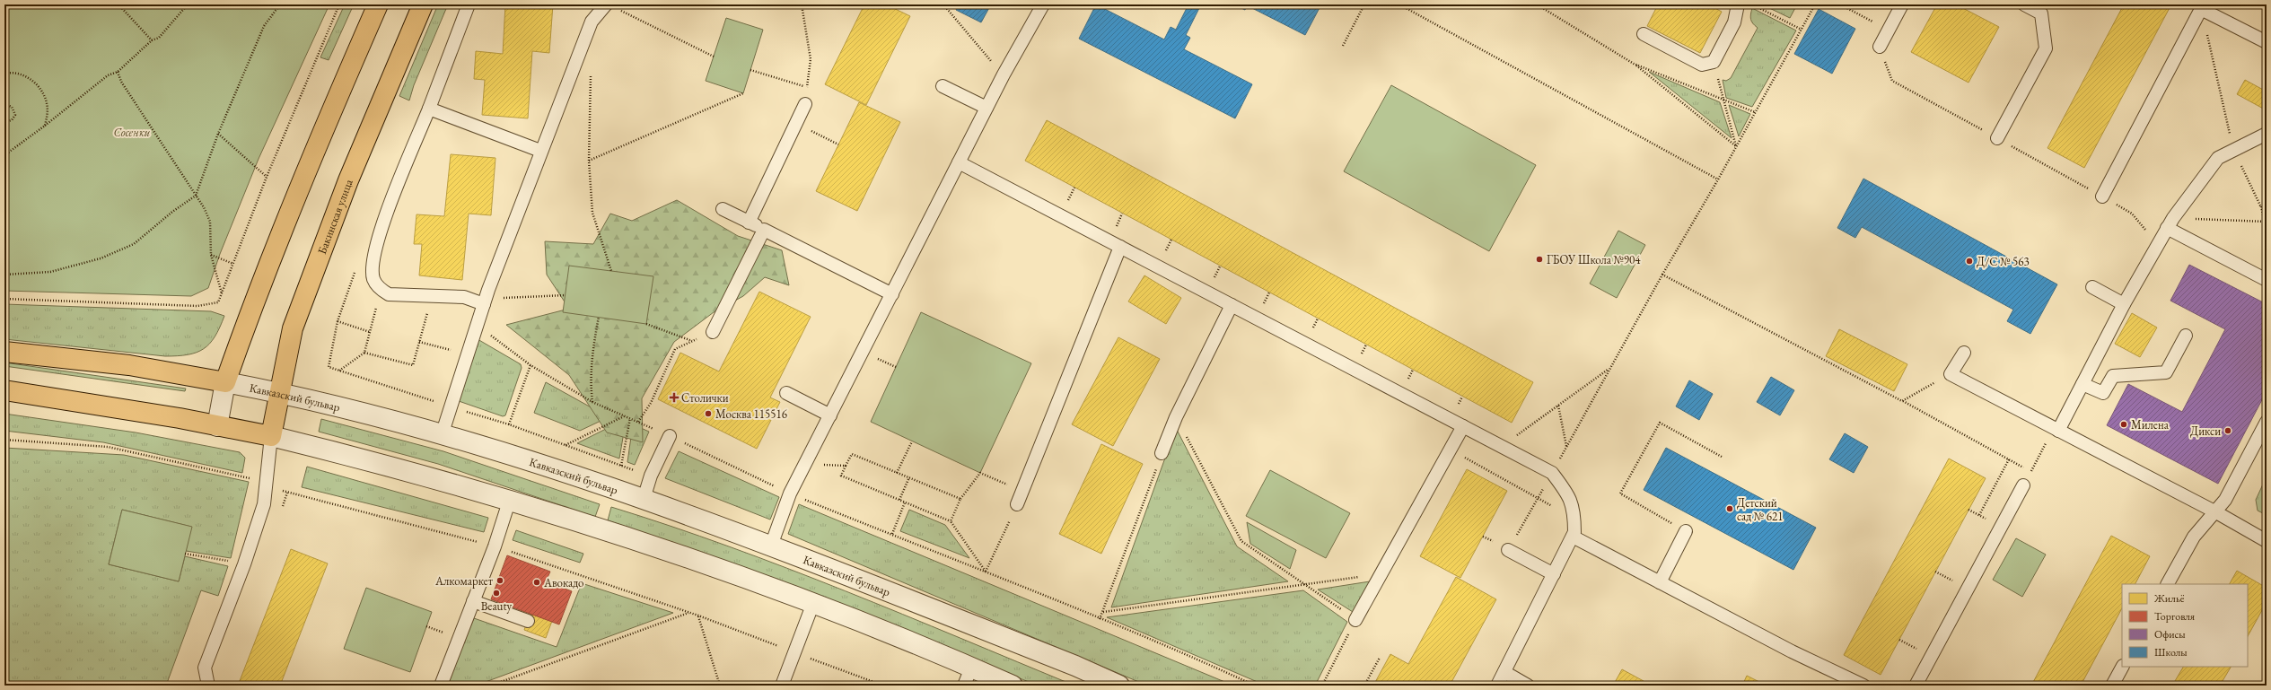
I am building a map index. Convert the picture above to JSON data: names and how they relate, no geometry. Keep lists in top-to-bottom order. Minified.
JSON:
{"streets":{"main road":["Бакинская улица","Кавказский бульвар"]},"crossings":[["Бакинская улица","Кавказский бульвар"]],"parks":["Сосенки"],"places":{"other":["ГБОУ Школа №904","Д/C № 563","Москва 115516","Милена","Дикси","Детский сад № 621","Алкомаркет","Авокадо","Beauty"],"health":["Столички"]},"legend":["Жильё","Торговля","Офисы","Школы"]}
